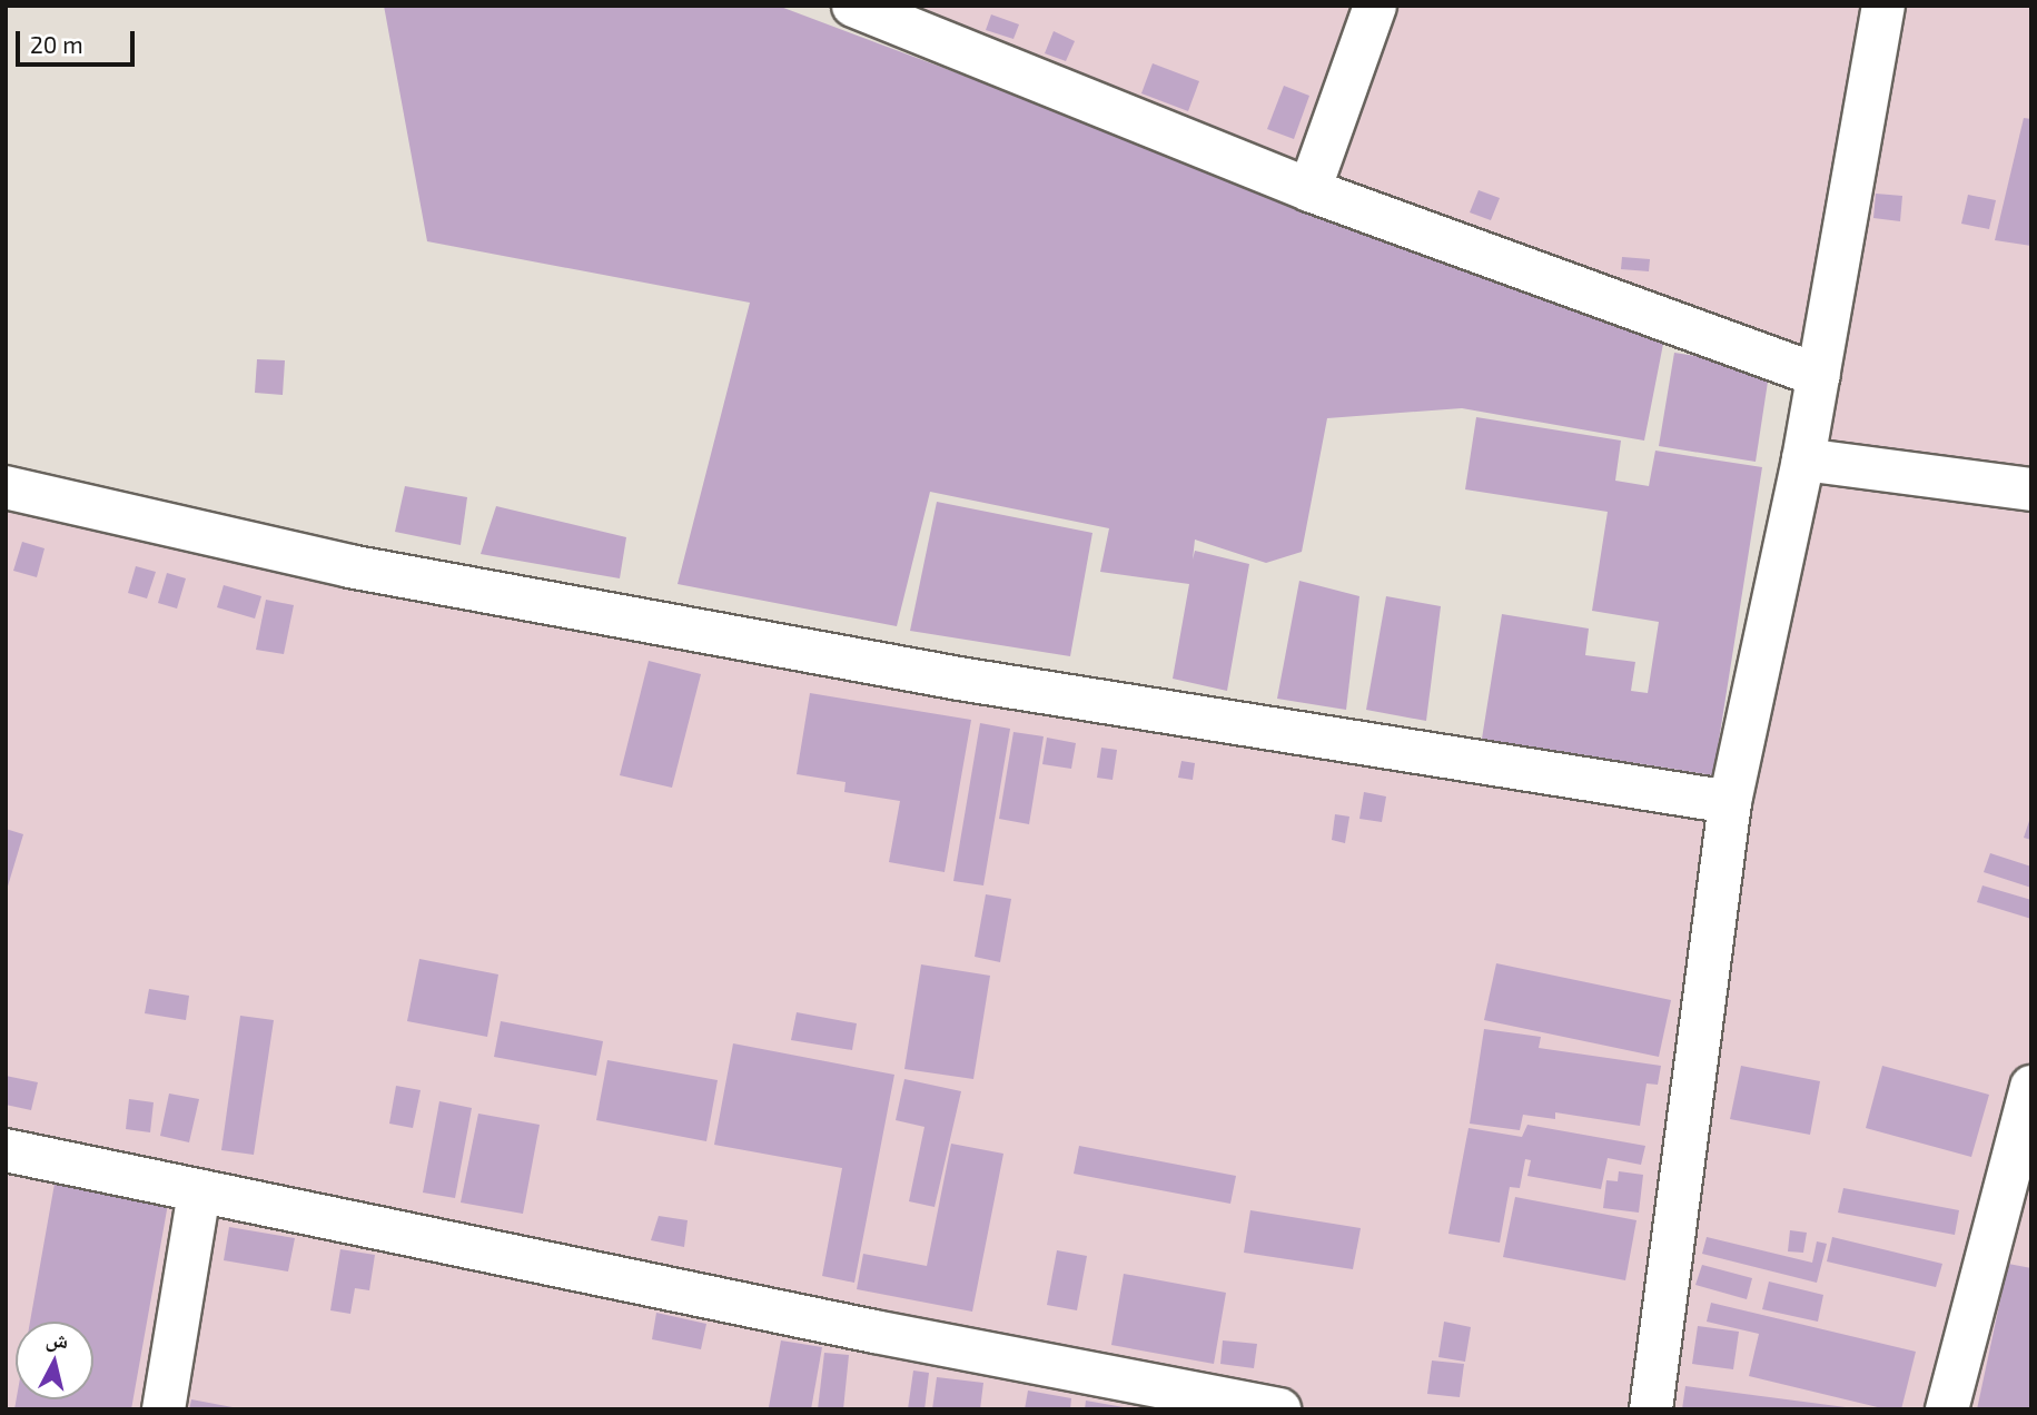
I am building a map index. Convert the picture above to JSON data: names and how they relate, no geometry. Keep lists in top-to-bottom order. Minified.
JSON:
{"scale_bar":"20 m","north":"top"}
